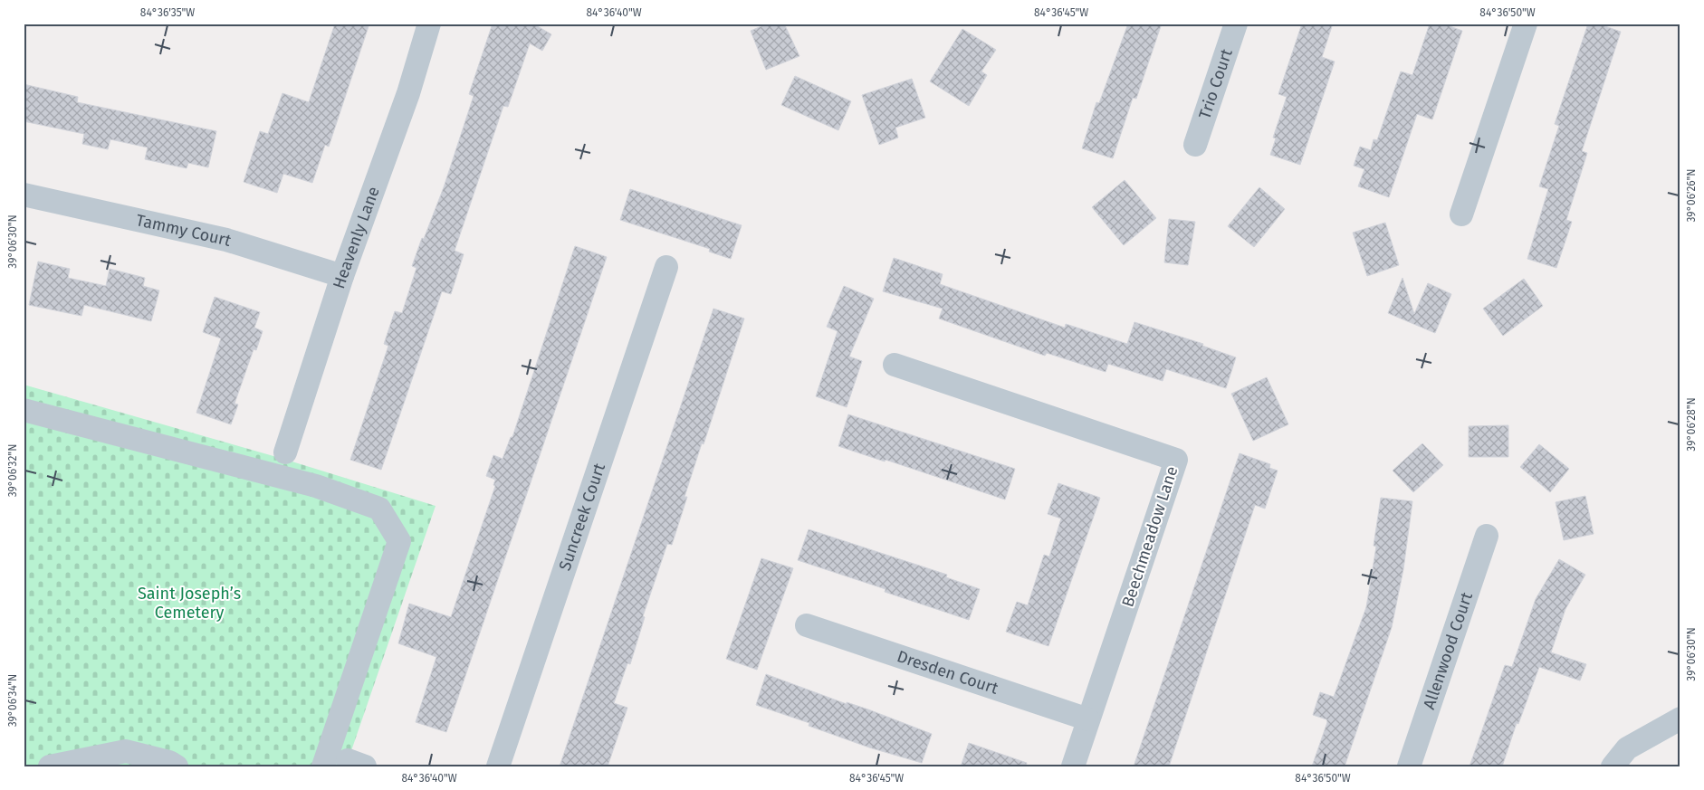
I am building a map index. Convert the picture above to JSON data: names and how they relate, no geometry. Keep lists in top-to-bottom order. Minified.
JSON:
{"streets":{"street":["Trio Court","Tammy Court","Heavenly Lane","Suncreek Court","Beechmeadow Lane","Allenwood Court","Dresden Court"]},"crossings":[["Tammy Court","Heavenly Lane"],["Beechmeadow Lane","Dresden Court"]],"parks":["Saint Joseph’s Cemetery"],"coordinates":["84°36'35\"W","84°36'40\"W","84°36'45\"W","84°36'50\"W","39°06'26\"N","39°06'30\"N","39°06'28\"N","39°06'32\"N","39°06'34\"N"]}
